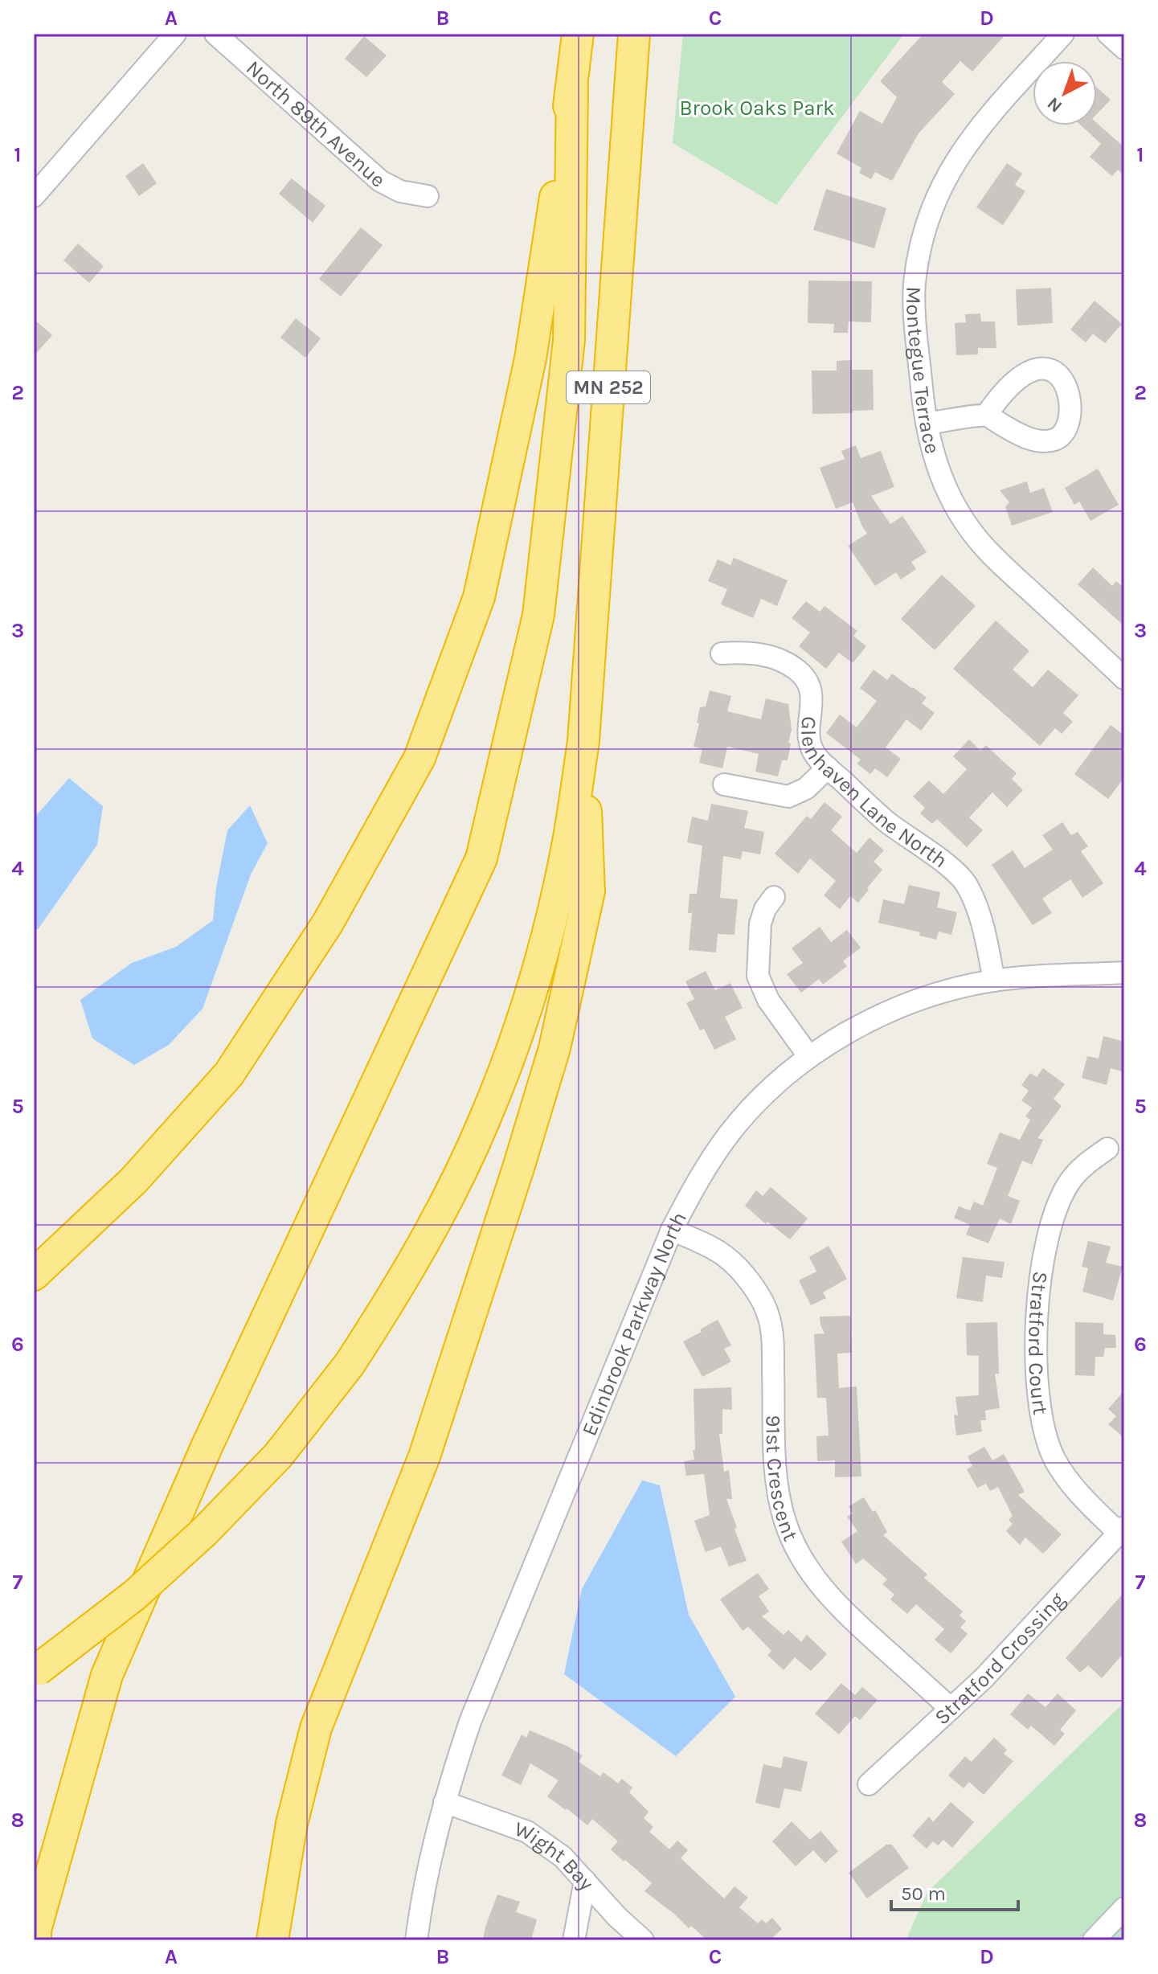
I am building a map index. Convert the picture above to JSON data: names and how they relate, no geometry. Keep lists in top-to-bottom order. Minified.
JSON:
{"streets":{"highway":["MN 252"],"street":["North 89th Avenue","Montegue Terrace","Glenhaven Lane North","Edinbrook Parkway North","Stratford Court","91st Crescent","Stratford Crossing","Wight Bay"]},"crossings":[["Glenhaven Lane North","Edinbrook Parkway North"],["Edinbrook Parkway North","91st Crescent"],["Edinbrook Parkway North","Wight Bay"],["Stratford Court","Stratford Crossing"],["91st Crescent","Stratford Crossing"]],"parks":["Brook Oaks Park"],"scale_bar":"50 m","north":"bottom left","grid":{"columns":["A","B","C","D"],"rows":["1","2","3","4","5","6","7","8"]}}
